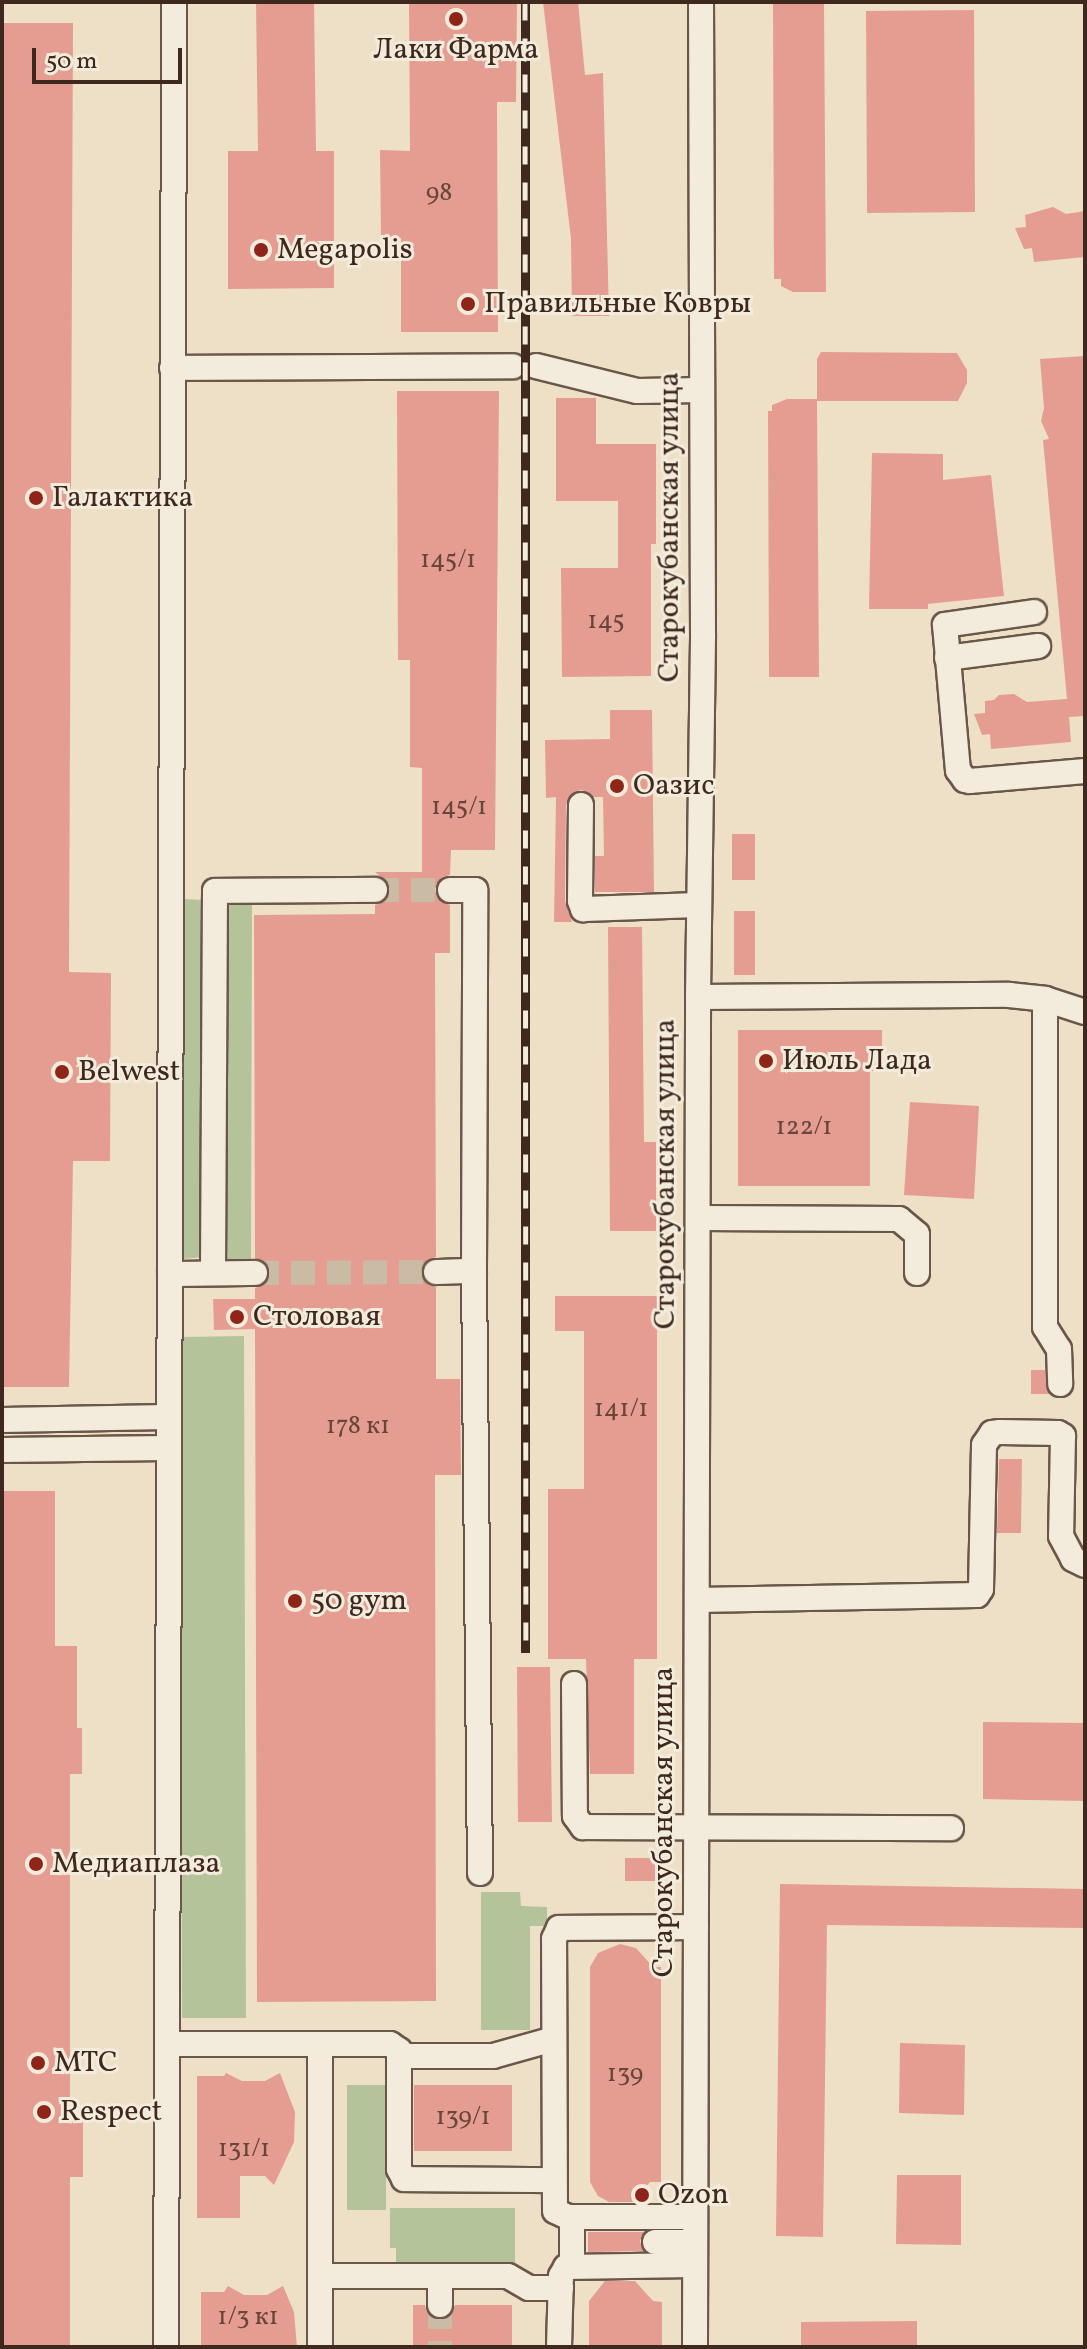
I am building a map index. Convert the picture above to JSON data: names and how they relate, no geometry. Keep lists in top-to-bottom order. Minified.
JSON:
{"streets":{"street":["Старокубанская улица"]},"places":["Лаки Фарма","Megapolis","Правильные Ковры","Галактика","Оазис","Июль Лада","Belwest","Столовая","50 gym","Медиаплаза","МТС","Respect","Ozon"],"house_numbers":["98","145/1","145","145/1","122/1","141/1","178 к1","139","139/1","131/1","1/3 к1"],"scale_bar":"50 m"}
